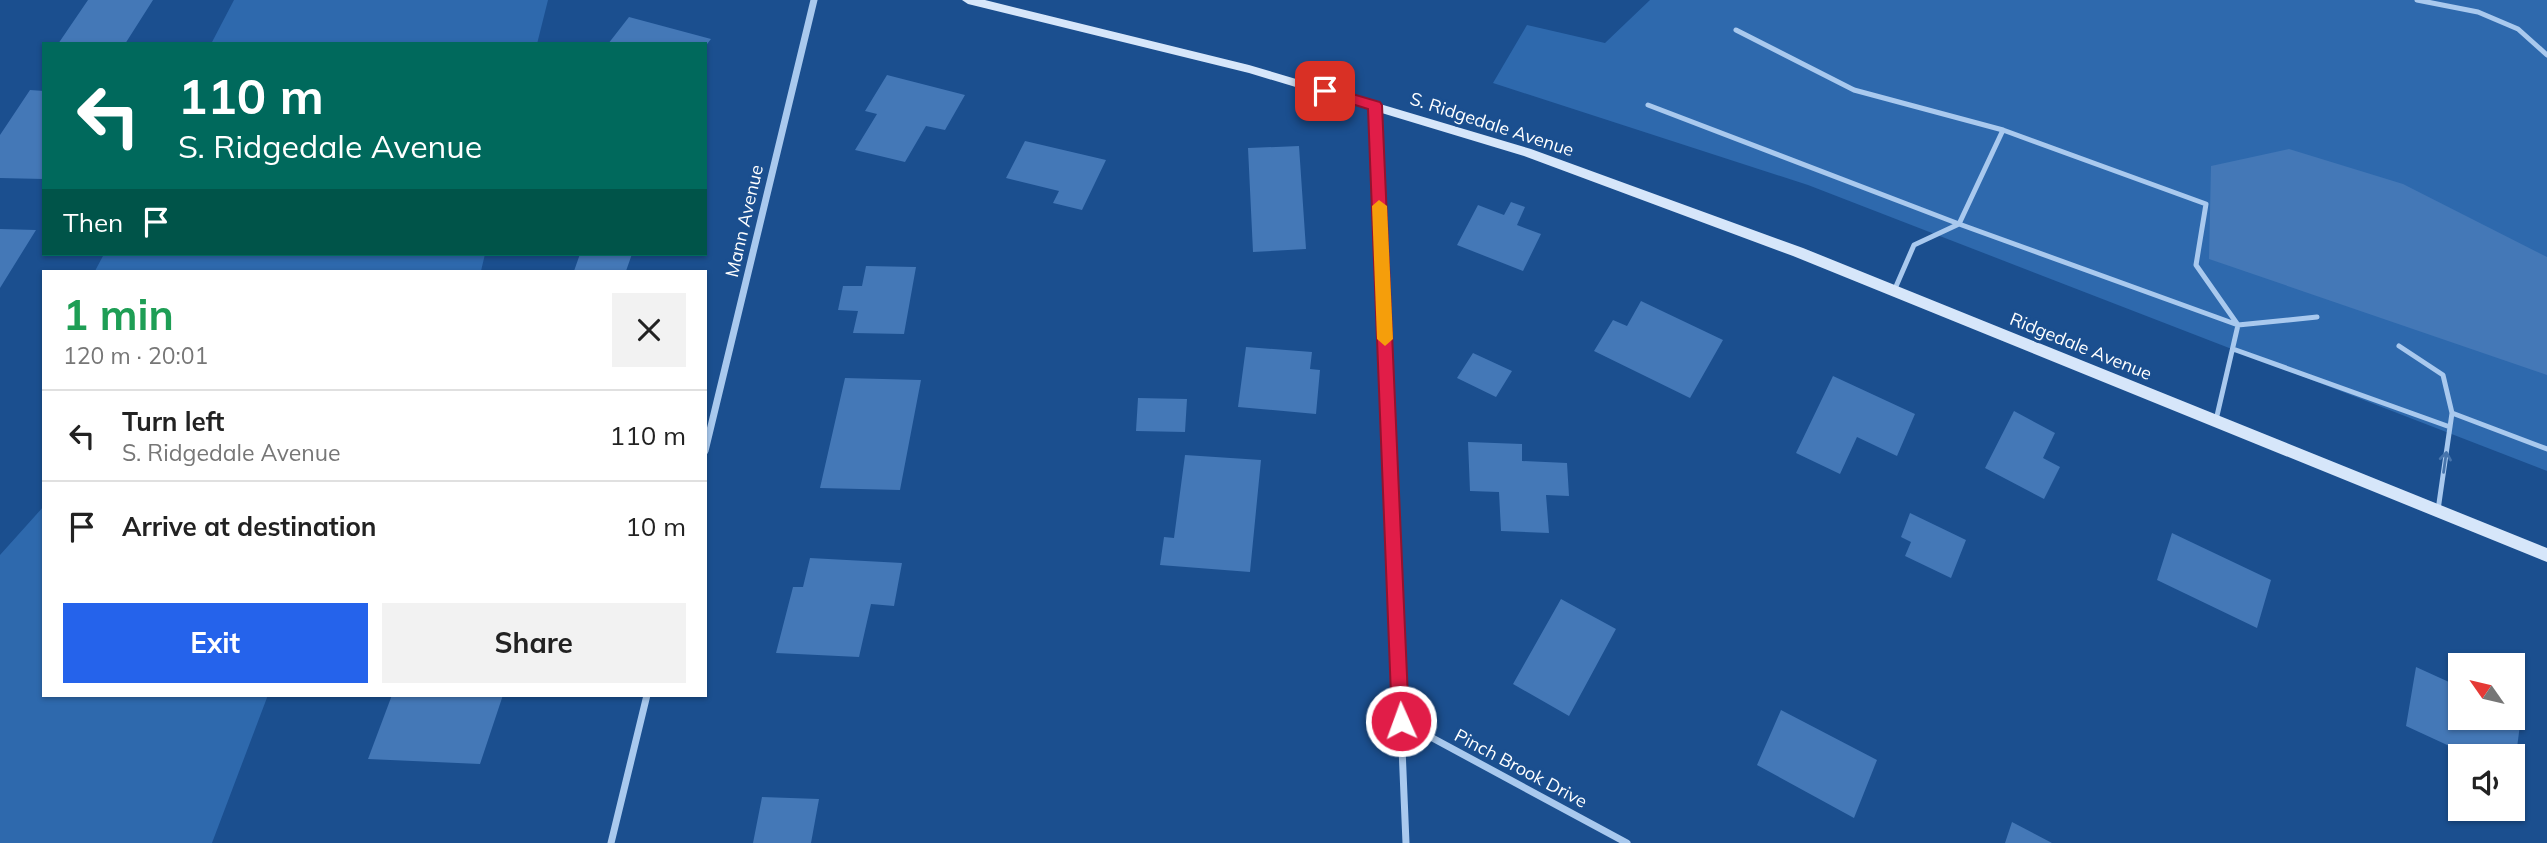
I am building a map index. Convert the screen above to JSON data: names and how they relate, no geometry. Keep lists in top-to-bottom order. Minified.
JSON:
{"streets":{"main road":["S. Ridgedale Avenue","Ridgedale Avenue"],"street":["Mann Avenue","Pinch Brook Drive"]},"crossings":[["S. Ridgedale Avenue","Ridgedale Avenue"]],"north":"top left","page":{"turn":["110 m","S. Ridgedale Avenue"],"then":"Then","heading":["1 min","120 m · 20:01"],"list":[{"name":"Turn left","note":"S. Ridgedale Avenue","value":"110 m"},{"name":"Arrive at destination","value":"10 m"}],"buttons":["Exit","Share"]}}
